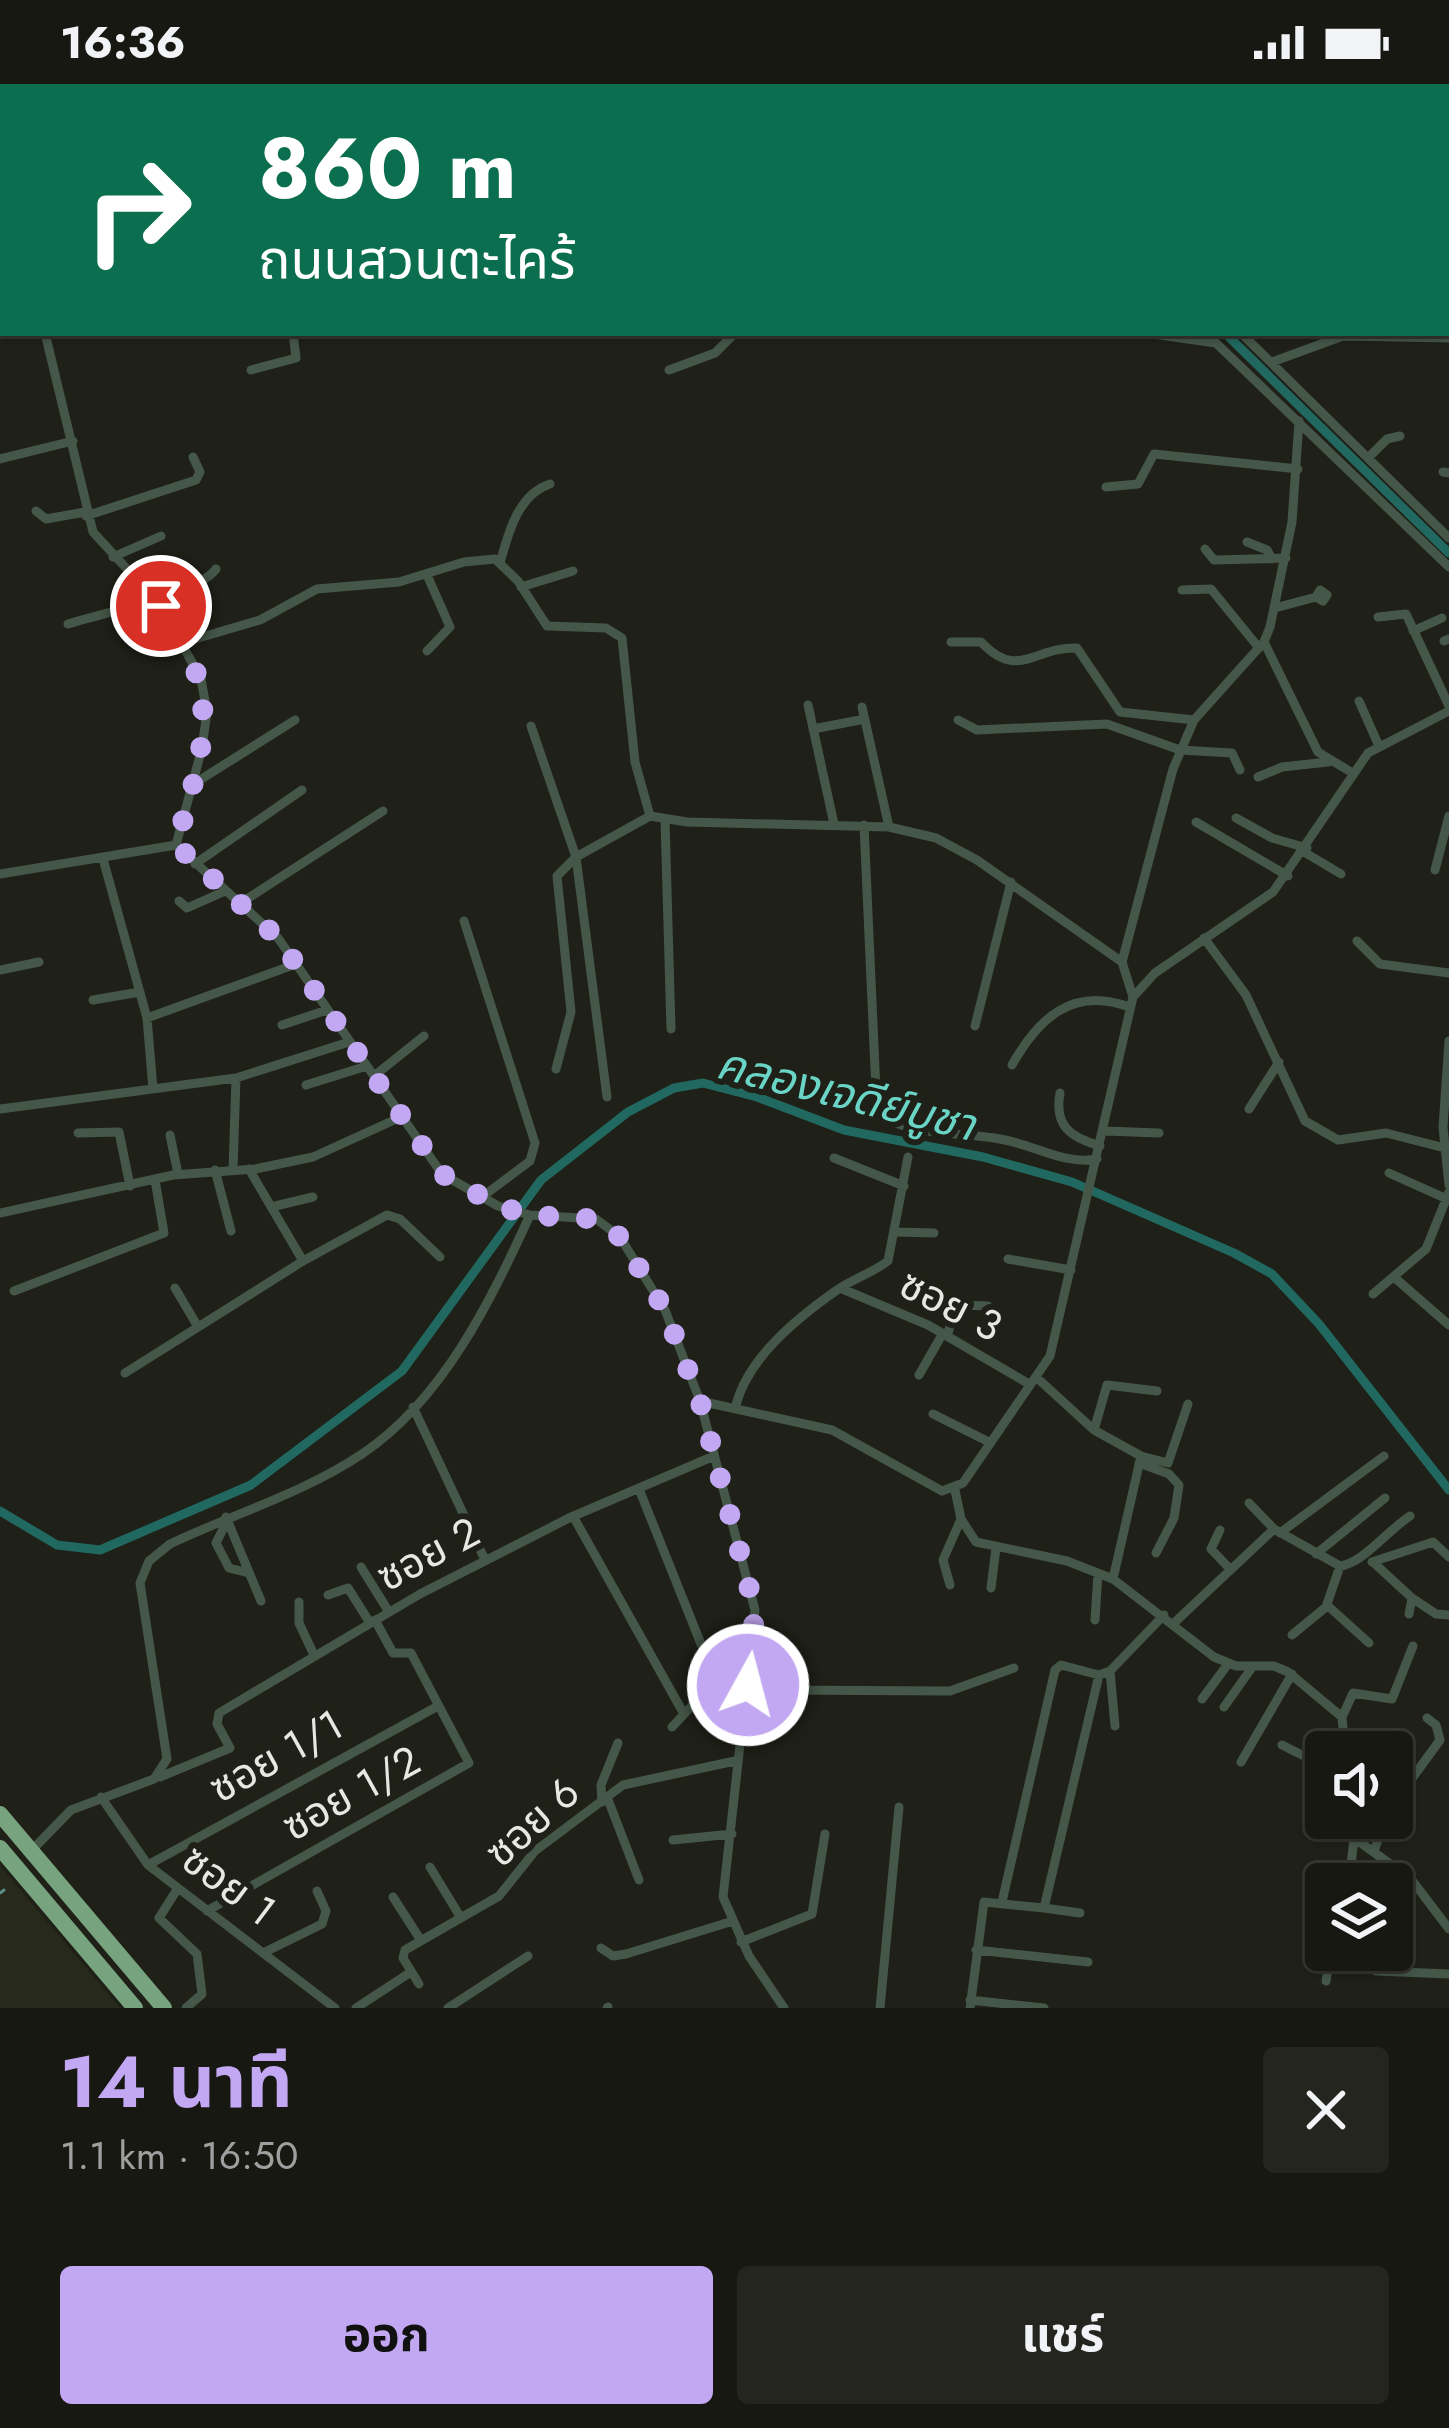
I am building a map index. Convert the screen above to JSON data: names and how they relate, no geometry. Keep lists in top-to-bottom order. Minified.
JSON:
{"streets":{"street":["ซอย 3","ซอย 2","ซอย 1/1","ซอย 1/2","ซอย 6","ซอย 1"]},"crossings":[["ซอย 1/1","ซอย 1/2"],["ซอย 1/1","ซอย 1"],["ซอย 1/2","ซอย 1"]],"water":["คลองเจดีย์บูชา"],"page":{"status":"16:36","turn":["860 m","ถนนสวนตะไคร้"],"heading":["14 นาที","1.1 km · 16:50"],"buttons":["ออก","แชร์"]}}
